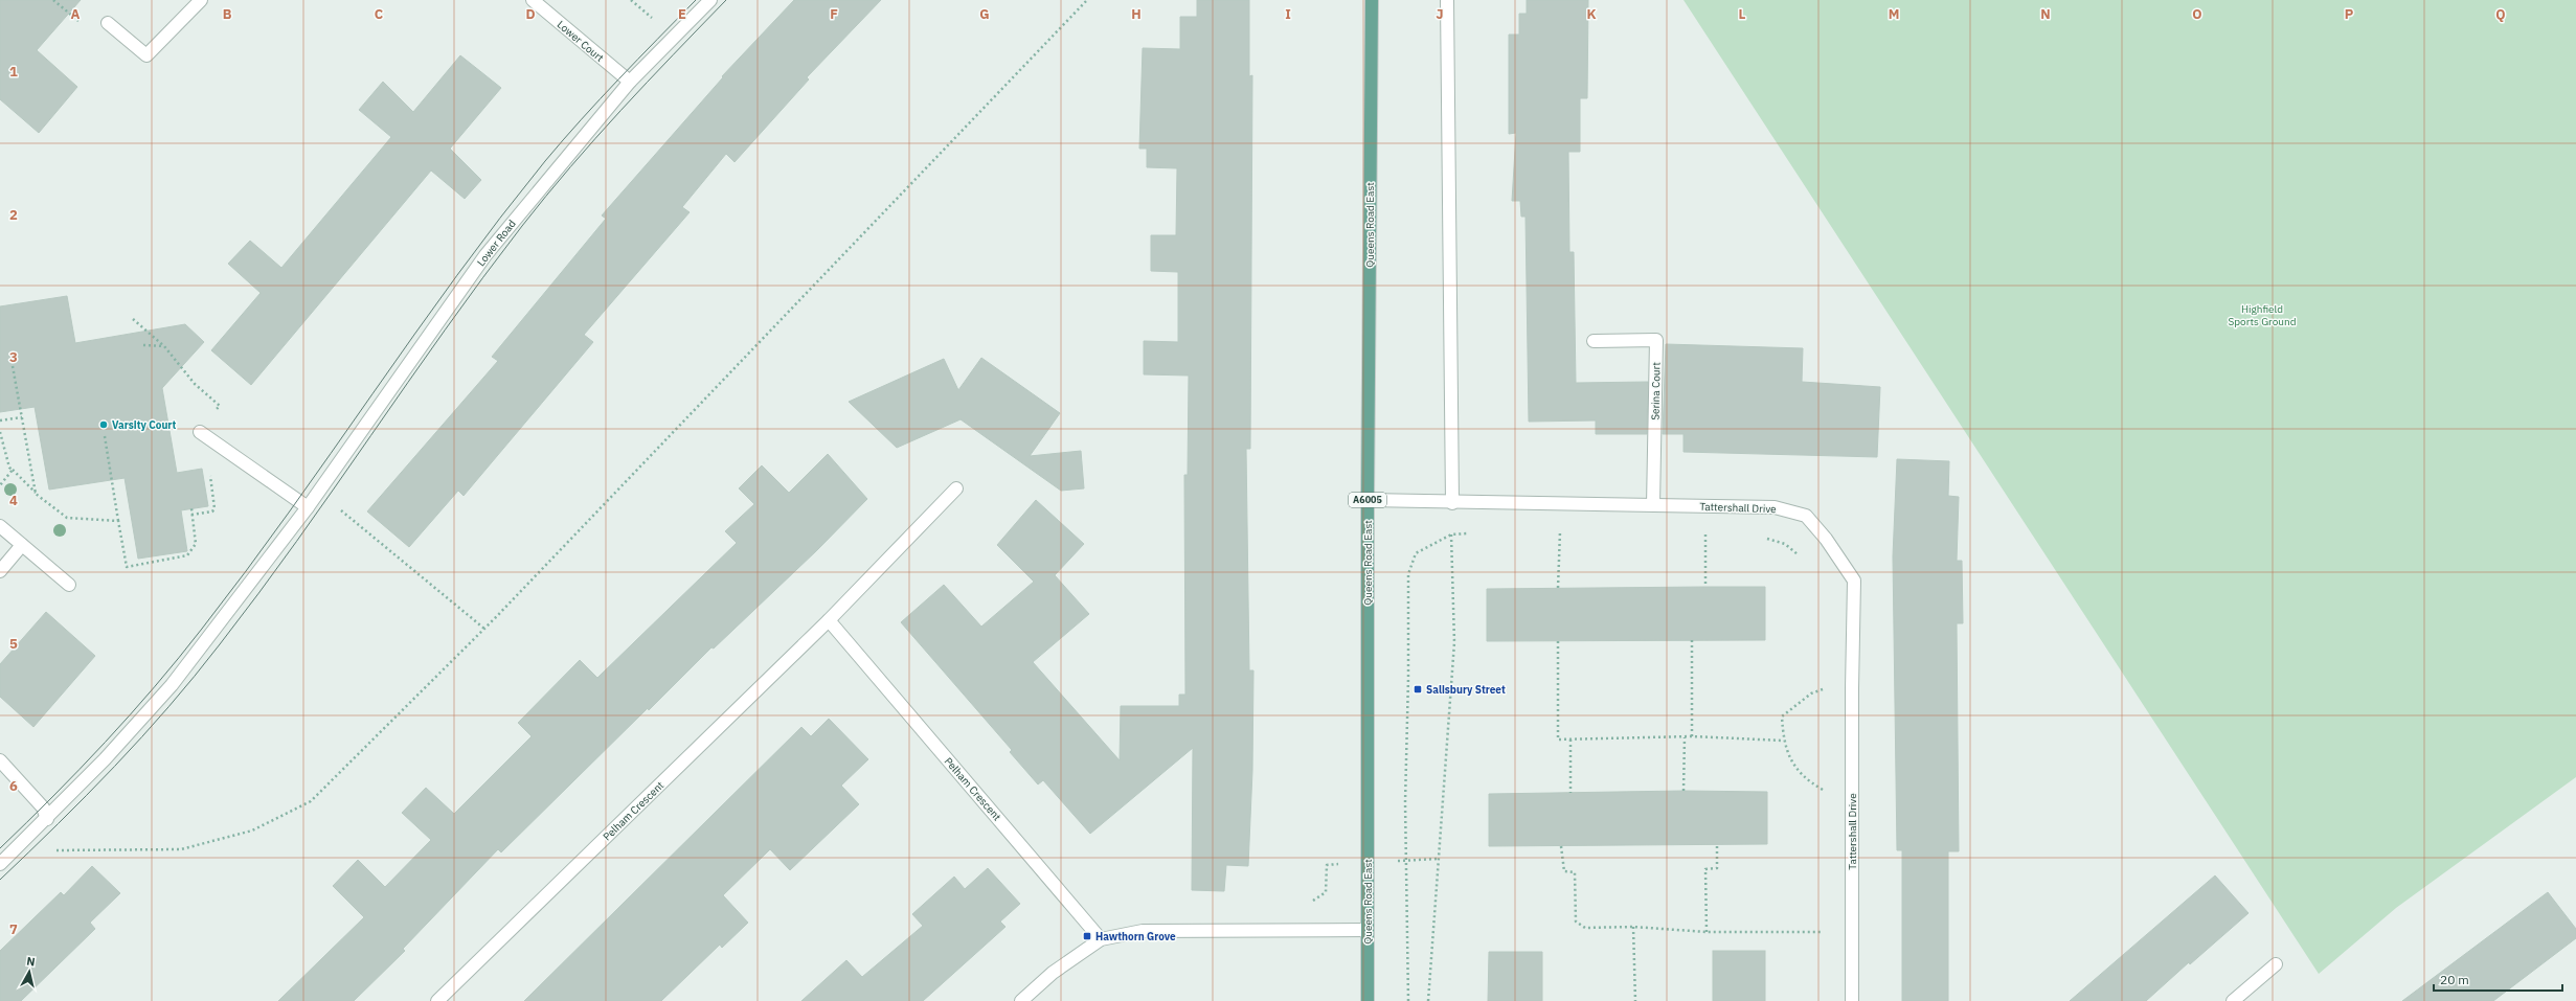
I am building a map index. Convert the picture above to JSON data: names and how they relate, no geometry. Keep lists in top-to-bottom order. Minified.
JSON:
{"streets":{"main road":["Queens Road East","A6005"],"street":["Lower Court","Lower Road","Serina Court","Tattershall Drive","Pelham Crescent"]},"crossings":[["Lower Court","Lower Road"],["Queens Road East","Tattershall Drive"],["Serina Court","Tattershall Drive"]],"parks":["Highfield Sports Ground"],"places":{"other":["Varsity Court"],"transit":["Salisbury Street","Hawthorn Grove"]},"scale_bar":"20 m","north":"top","grid":{"columns":["A","B","C","D","E","F","G","H","I","J","K","L","M","N","O","P","Q"],"rows":["1","2","3","4","5","6","7"]}}
